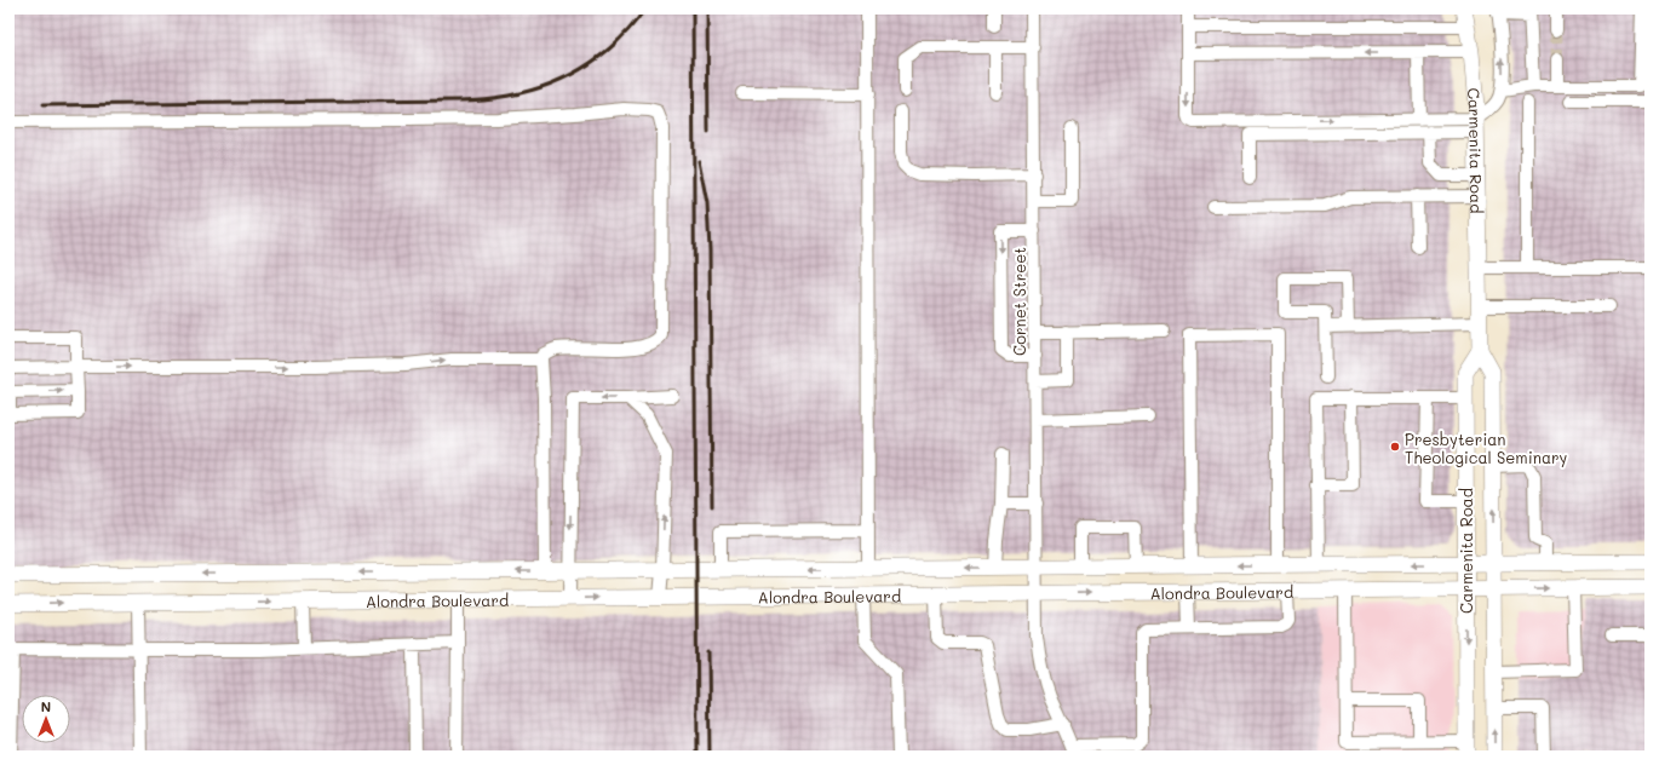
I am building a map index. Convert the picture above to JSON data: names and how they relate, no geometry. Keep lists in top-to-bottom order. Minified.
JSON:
{"streets":{"main road":["Carmenita Road","Alondra Boulevard"],"street":["Cornet Street"]},"crossings":[["Carmenita Road","Alondra Boulevard"],["Cornet Street","Alondra Boulevard"]],"places":["Presbyterian Theological Seminary"],"north":"top"}
